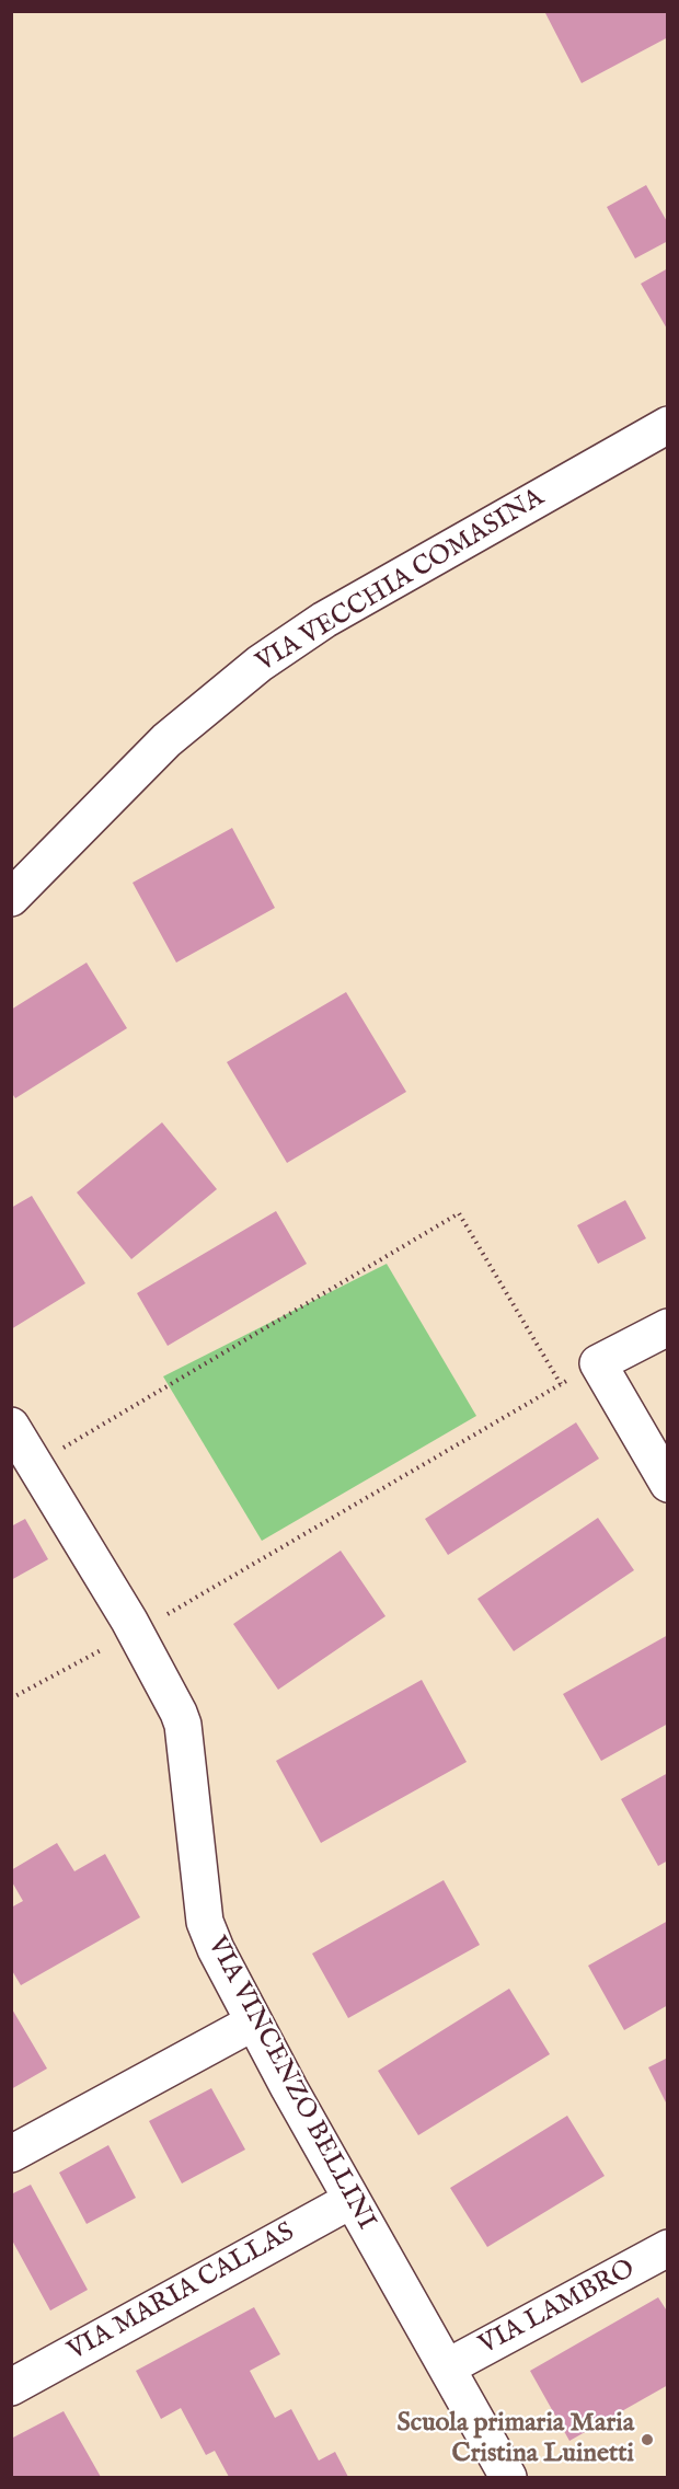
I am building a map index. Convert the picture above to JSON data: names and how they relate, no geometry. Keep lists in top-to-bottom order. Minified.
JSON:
{"streets":{"street":["VIA VECCHIA COMASINA","VIA VINCENZO BELLINI","VIA MARIA CALLAS","VIA LAMBRO"]},"crossings":[["VIA VINCENZO BELLINI","VIA MARIA CALLAS"],["VIA VINCENZO BELLINI","VIA LAMBRO"]],"places":["Scuola primaria Maria Cristina Luinetti"]}
